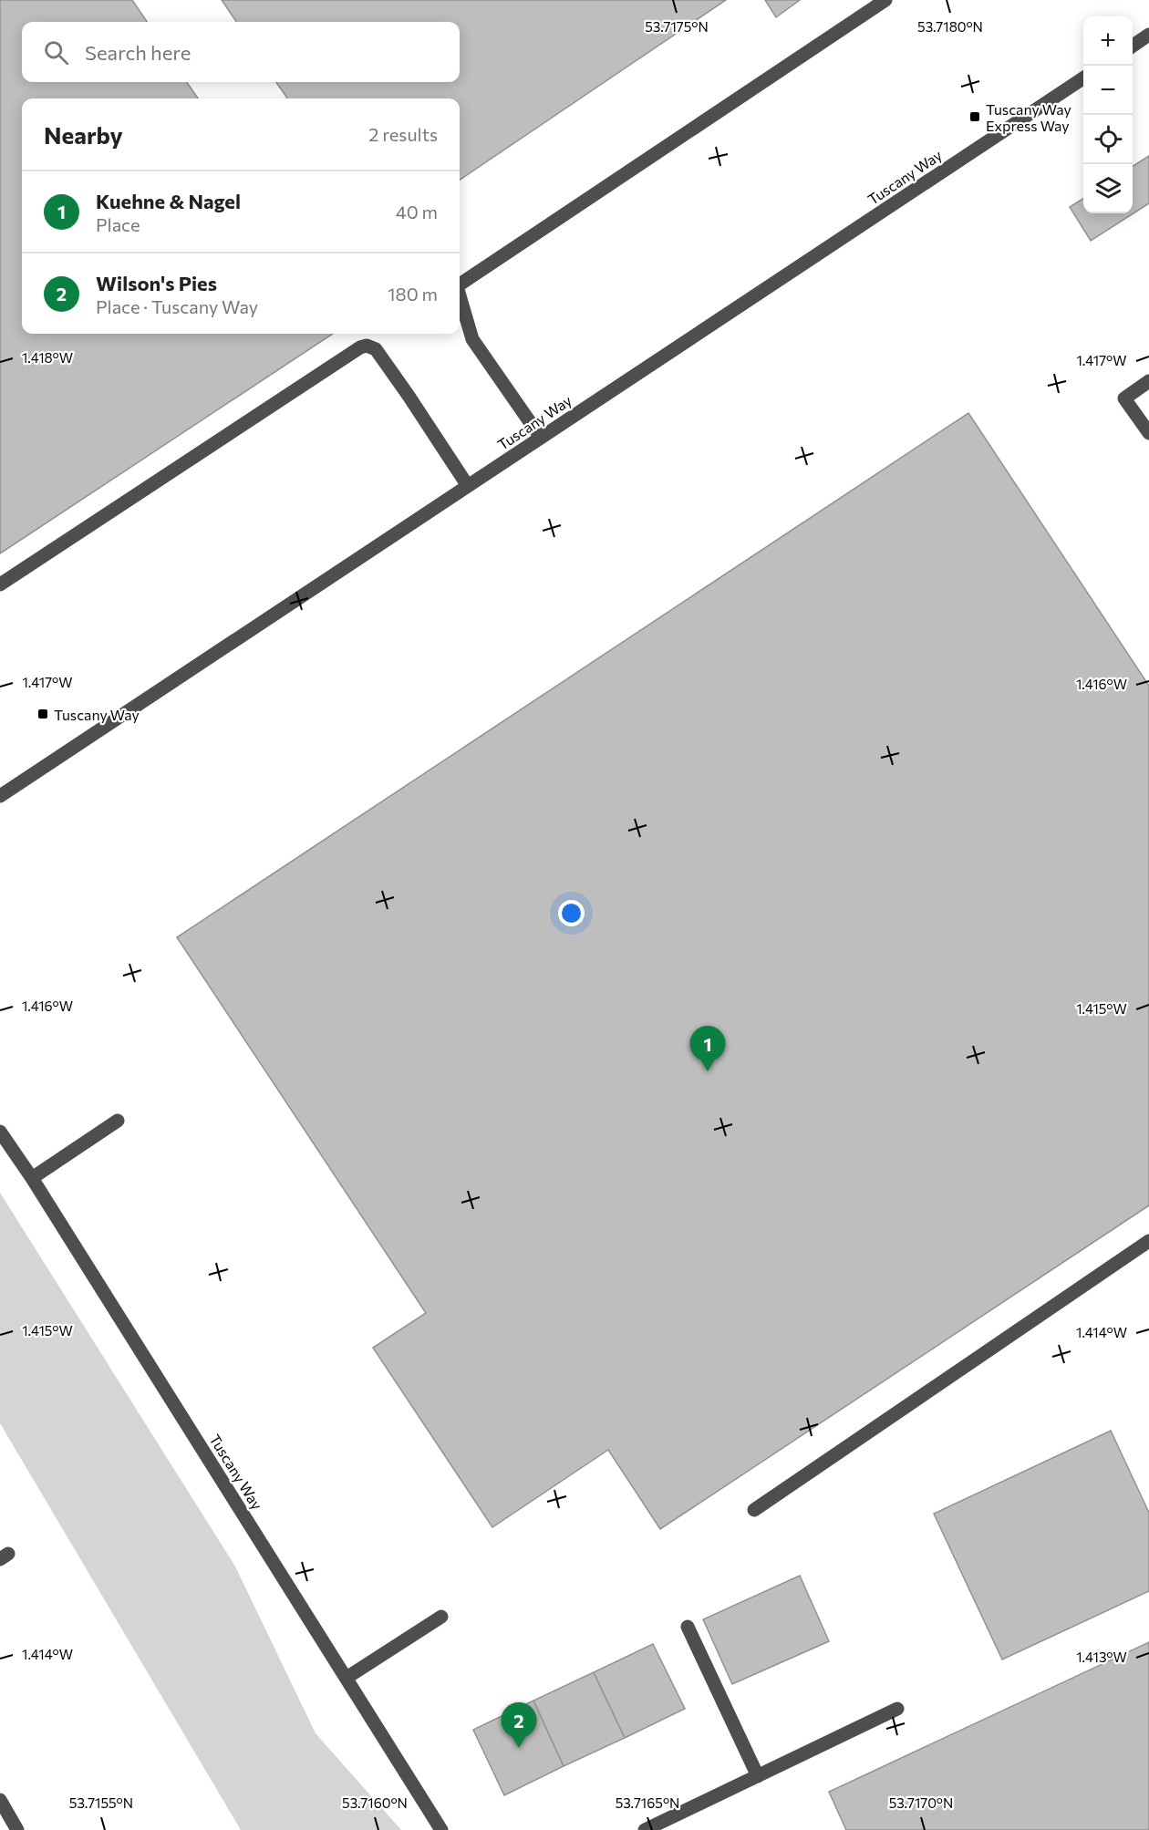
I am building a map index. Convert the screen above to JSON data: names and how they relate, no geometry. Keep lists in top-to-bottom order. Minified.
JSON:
{"streets":{"street":["Tuscany Way"]},"places":{"transit":["Tuscany Way Express Way","Tuscany Way"]},"page":{"map_buttons":["+","−"],"search":"Search here","heading":["Nearby","2 results"],"list":[{"mark":"1","name":"Kuehne & Nagel","note":"Place","value":"40 m"},{"mark":"2","name":"Wilson's Pies","note":"Place · Tuscany Way","value":"180 m"}],"pins":["1","2"]},"coordinates":["53.7175°N","53.7180°N","1.418°W","1.417°W","1.416°W","1.415°W","1.414°W","1.413°W","53.7155°N","53.7160°N","53.7165°N","53.7170°N"]}
